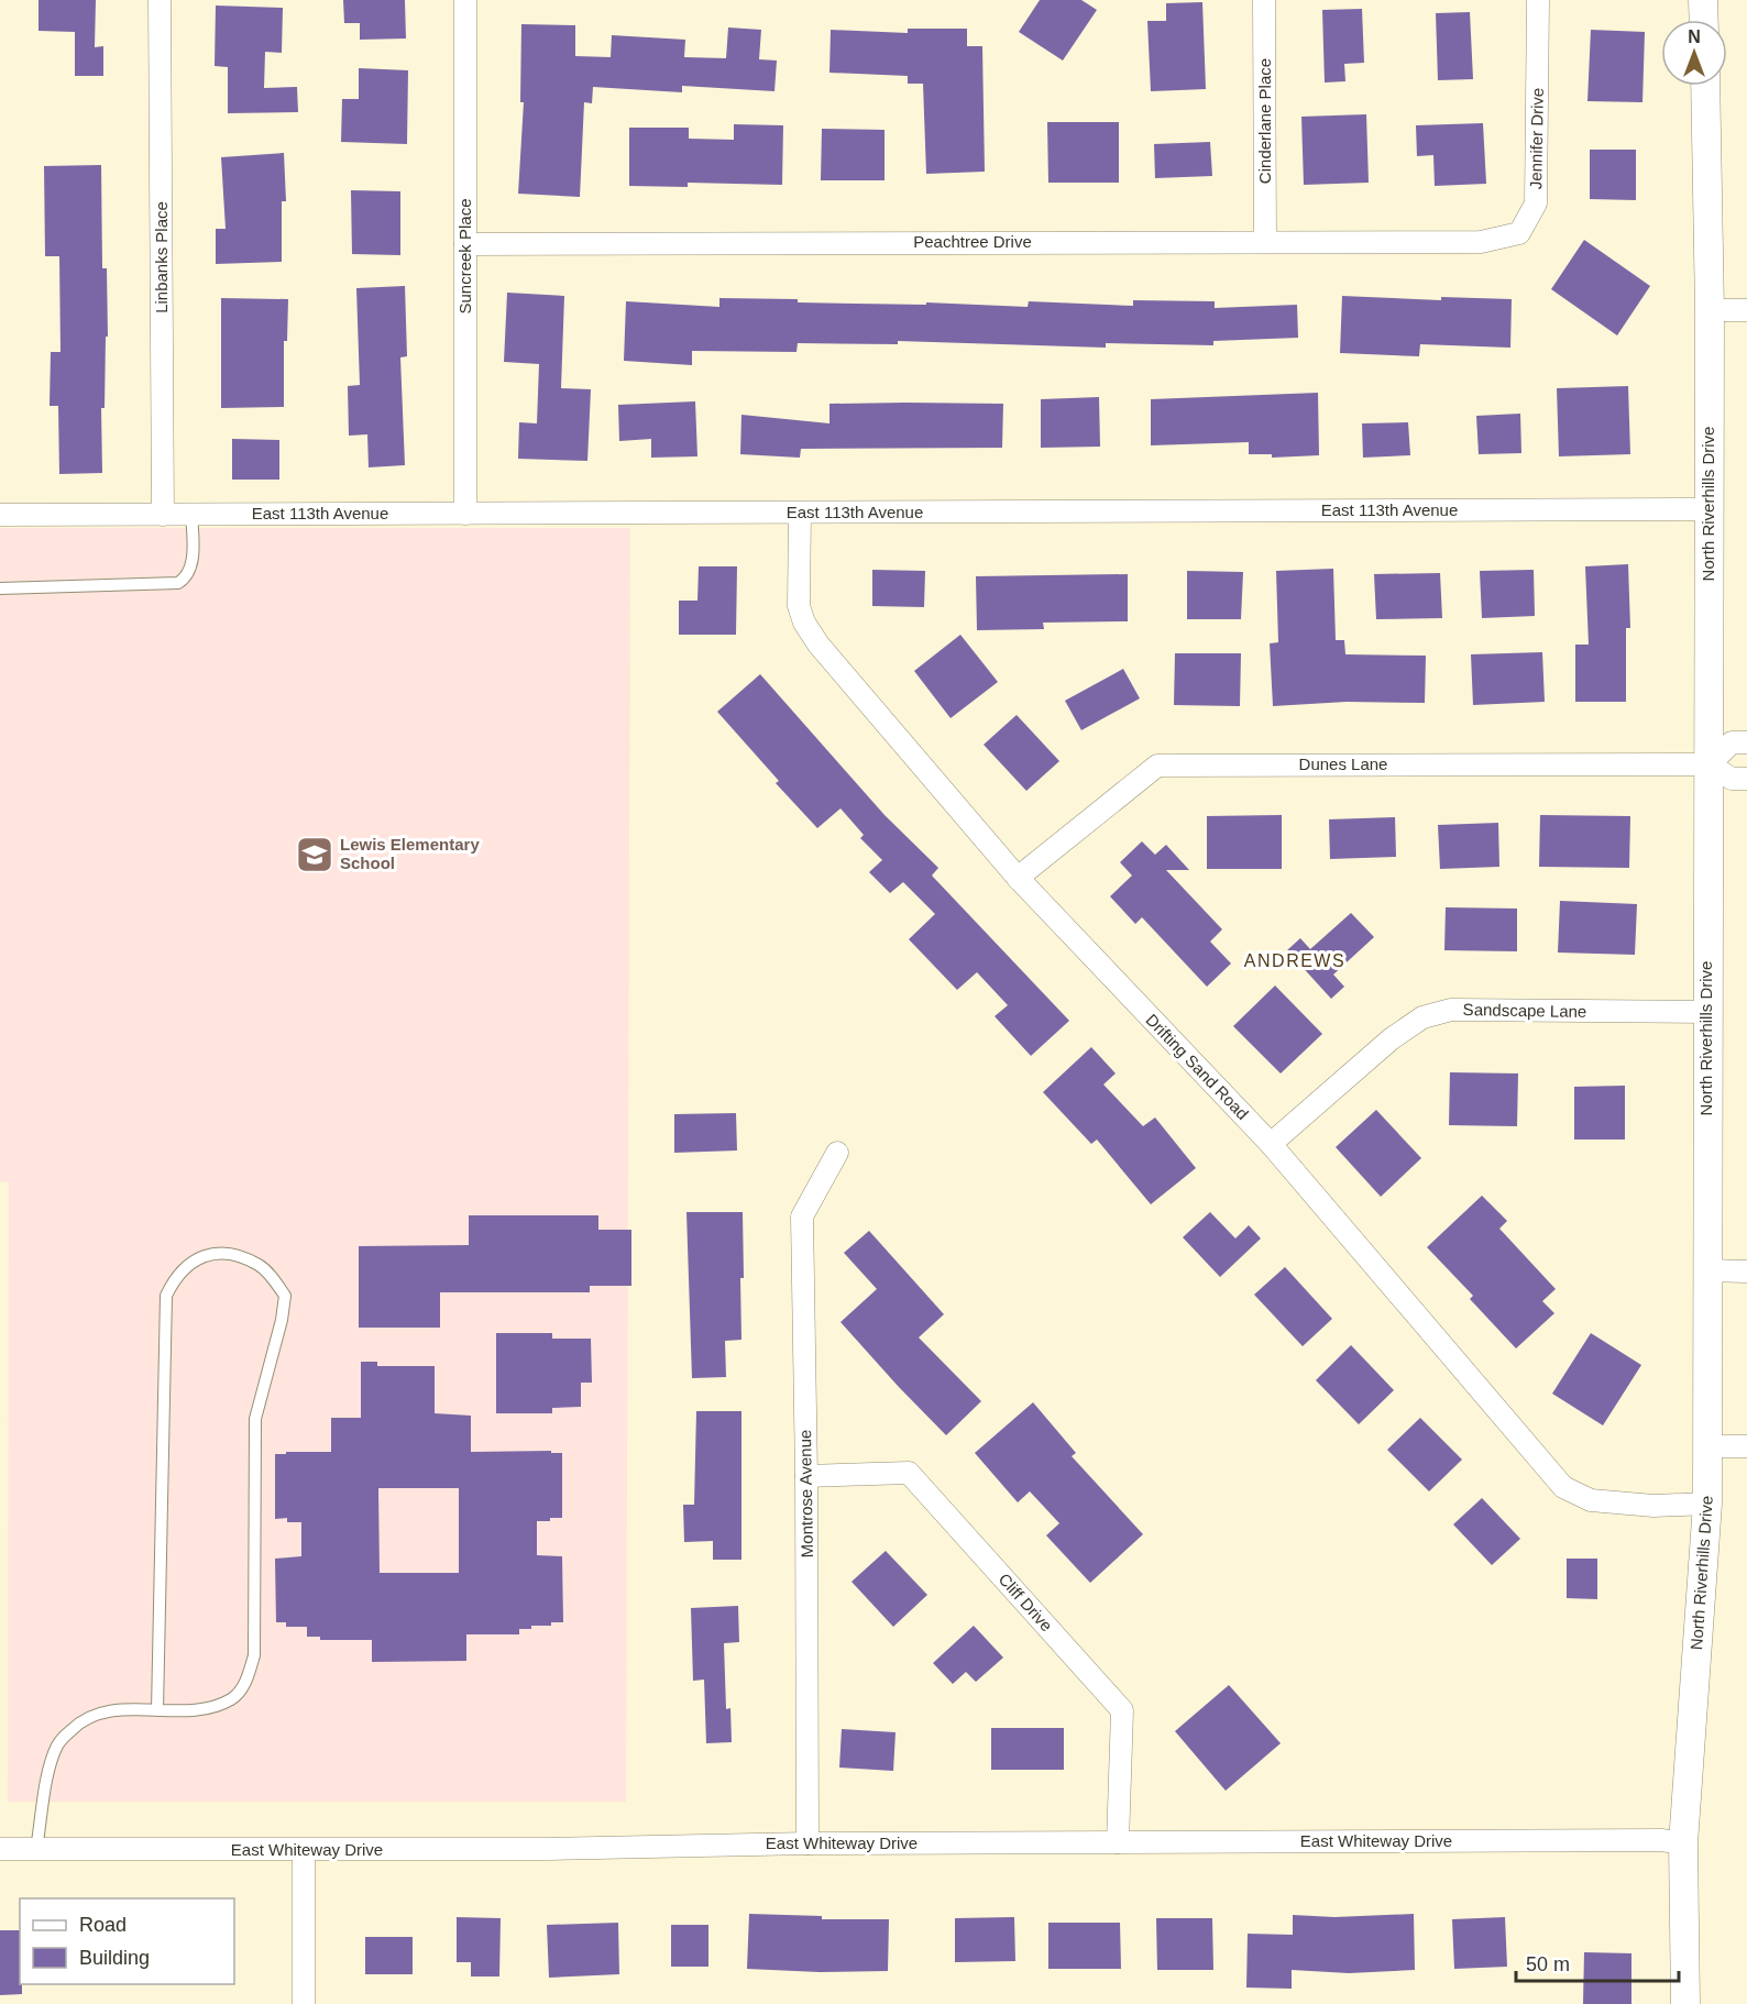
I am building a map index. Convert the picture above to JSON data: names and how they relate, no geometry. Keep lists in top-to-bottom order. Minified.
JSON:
{"streets":{"street":["Cinderlane Place","Jennifer Drive","Peachtree Drive","Suncreek Place","Linbanks Place","North Riverhills Drive","East 113th Avenue","Dunes Lane","Sandscape Lane","Drifting Sand Road","Montrose Avenue","Cliff Drive","East Whiteway Drive"]},"crossings":[["Cinderlane Place","Peachtree Drive"],["Jennifer Drive","Peachtree Drive"],["Peachtree Drive","Suncreek Place"],["Suncreek Place","East 113th Avenue"],["Linbanks Place","East 113th Avenue"],["North Riverhills Drive","East 113th Avenue"],["North Riverhills Drive","Dunes Lane"],["North Riverhills Drive","Sandscape Lane"],["North Riverhills Drive","Drifting Sand Road"],["North Riverhills Drive","East Whiteway Drive"],["East 113th Avenue","Drifting Sand Road"],["Dunes Lane","Drifting Sand Road"],["Sandscape Lane","Drifting Sand Road"],["Montrose Avenue","Cliff Drive"],["Montrose Avenue","East Whiteway Drive"],["Cliff Drive","East Whiteway Drive"]],"districts":["ANDREWS"],"places":{"school or university":["Lewis Elementary School"]},"legend":["Road","Building"],"scale_bar":"50 m","north":"top"}
